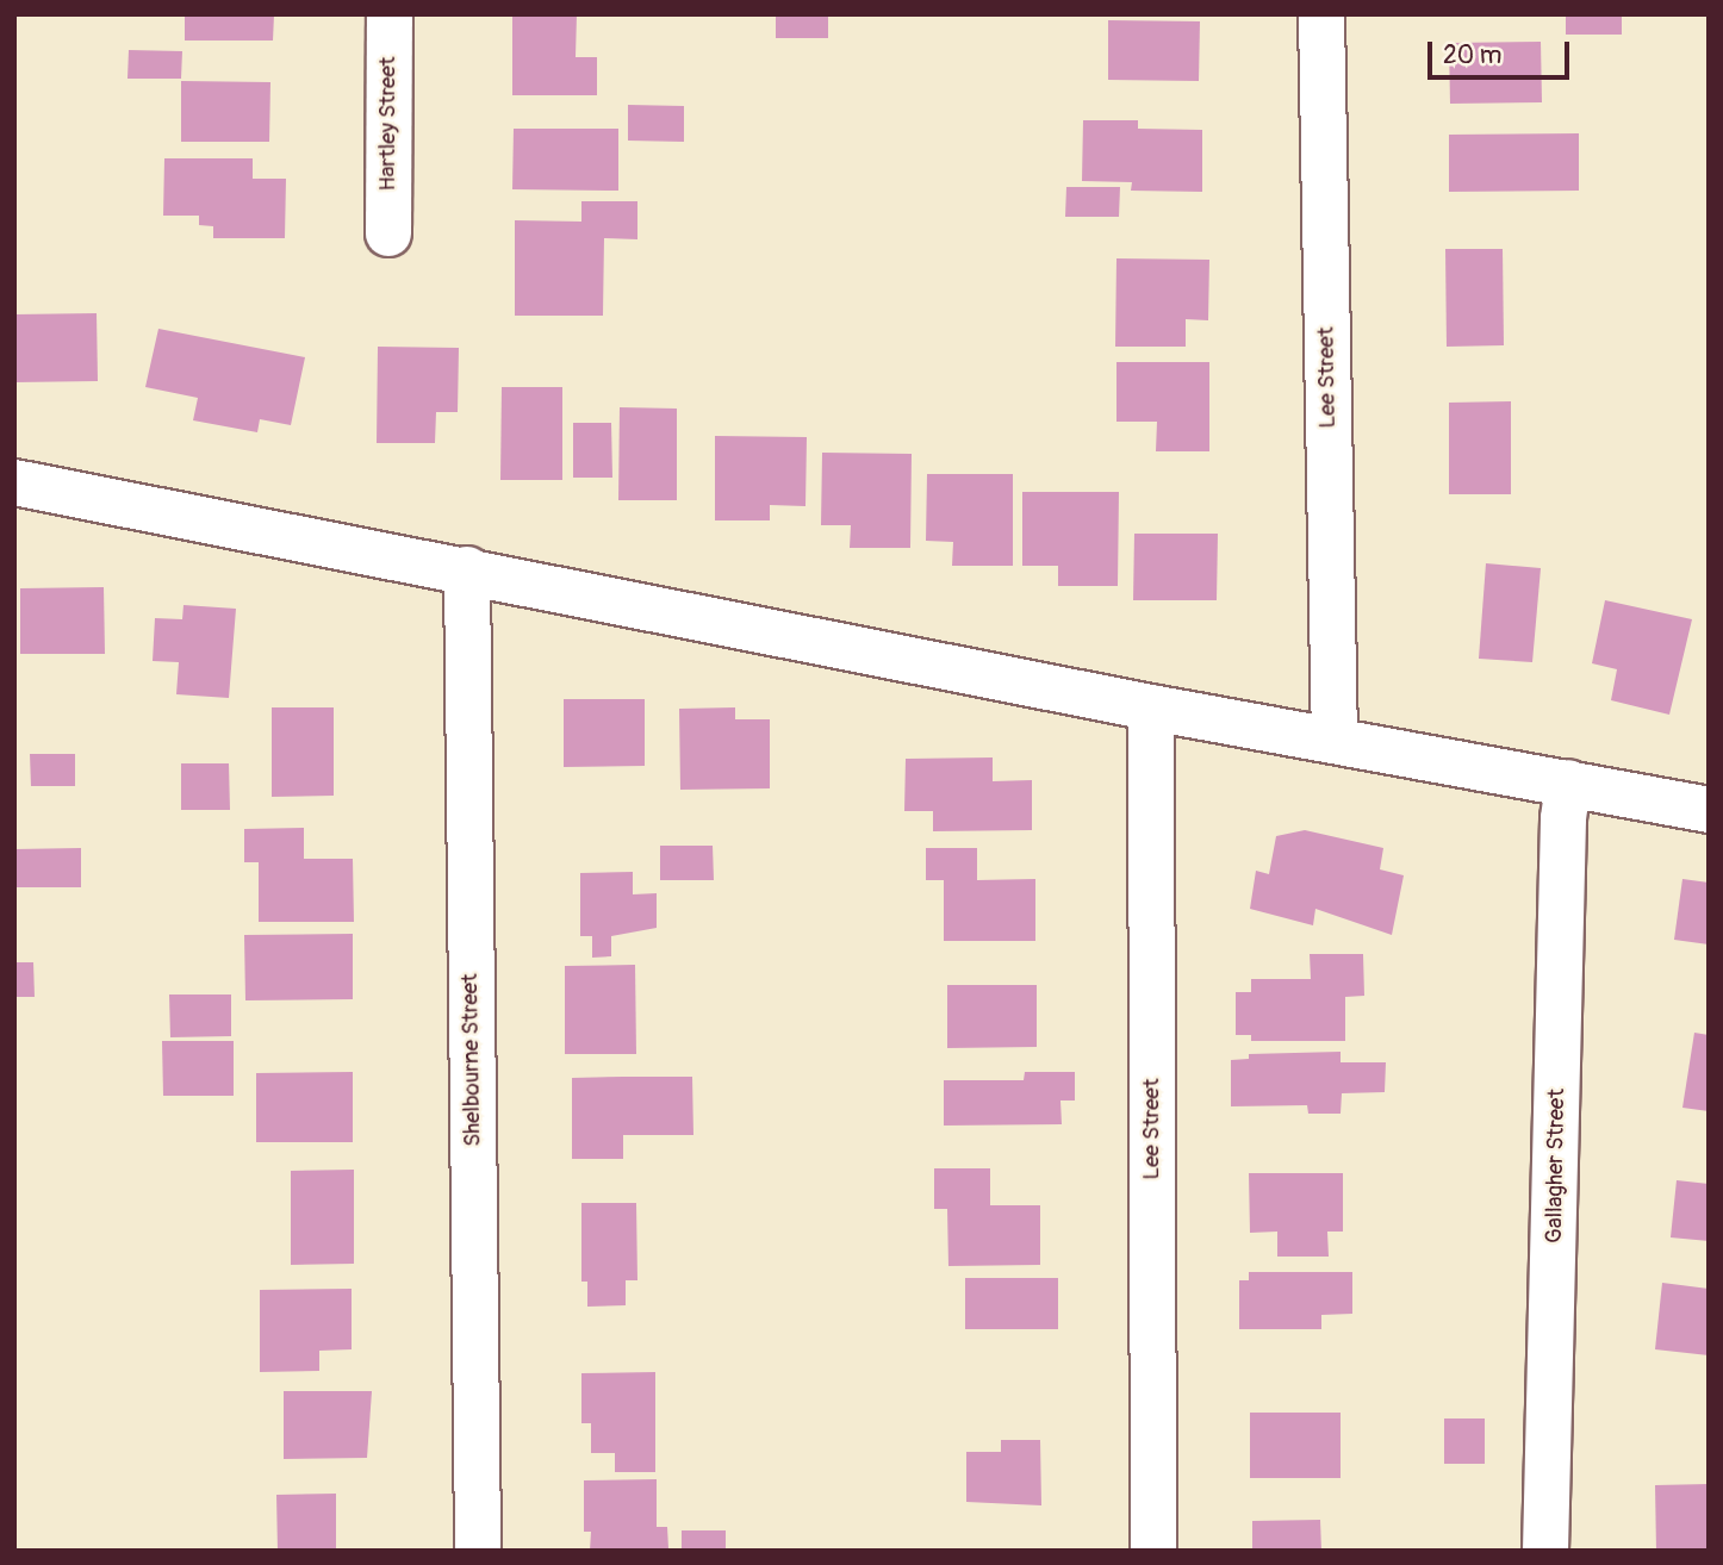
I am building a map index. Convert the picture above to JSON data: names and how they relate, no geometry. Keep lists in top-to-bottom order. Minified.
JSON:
{"streets":{"street":["Hartley Street","Lee Street","Shelbourne Street","Gallagher Street"]},"scale_bar":"20 m"}
